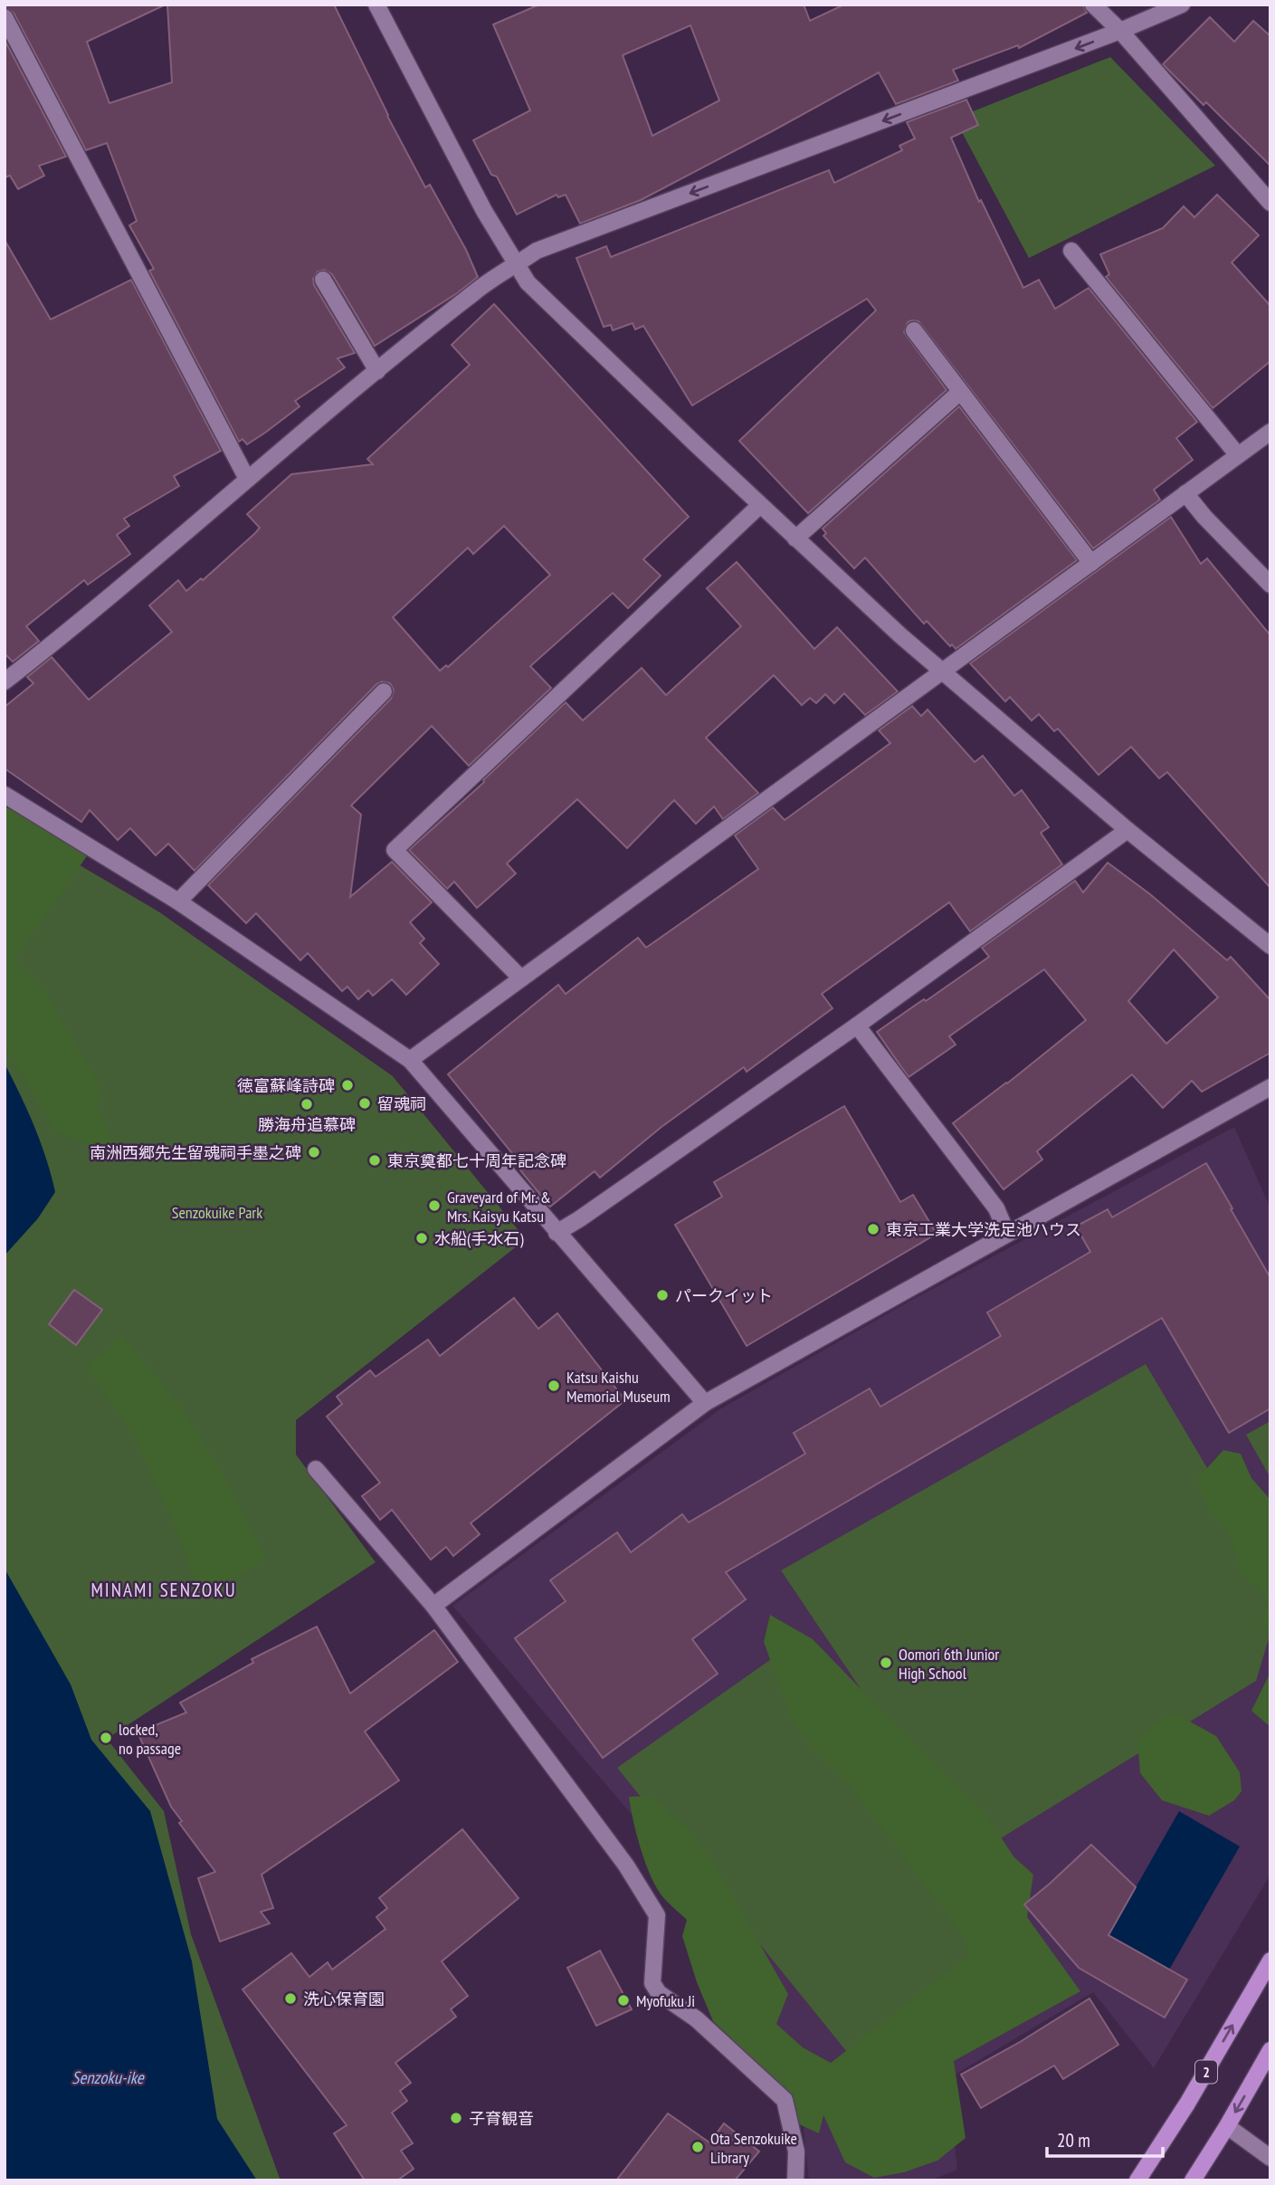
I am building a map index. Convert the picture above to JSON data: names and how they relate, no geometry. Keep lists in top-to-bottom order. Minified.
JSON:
{"streets":{"main road":["2"]},"districts":["MINAMI SENZOKU"],"water":["Senzoku-ike"],"parks":["Senzokuike Park"],"places":["徳富蘇峰詩碑","留魂祠","勝海舟追慕碑","南洲西郷先生留魂祠手墨之碑","東京奠都七十周年記念碑","Graveyard of Mr. & Mrs. Kaisyu Katsu","東京工業大学洗足池ハウス","水船(手水石)","パークイット","Katsu Kaishu Memorial Museum","Oomori 6th Junior High School","locked, no passage","洗心保育園","Myofuku Ji","子育観音","Ota Senzokuike Library"],"scale_bar":"20 m"}
